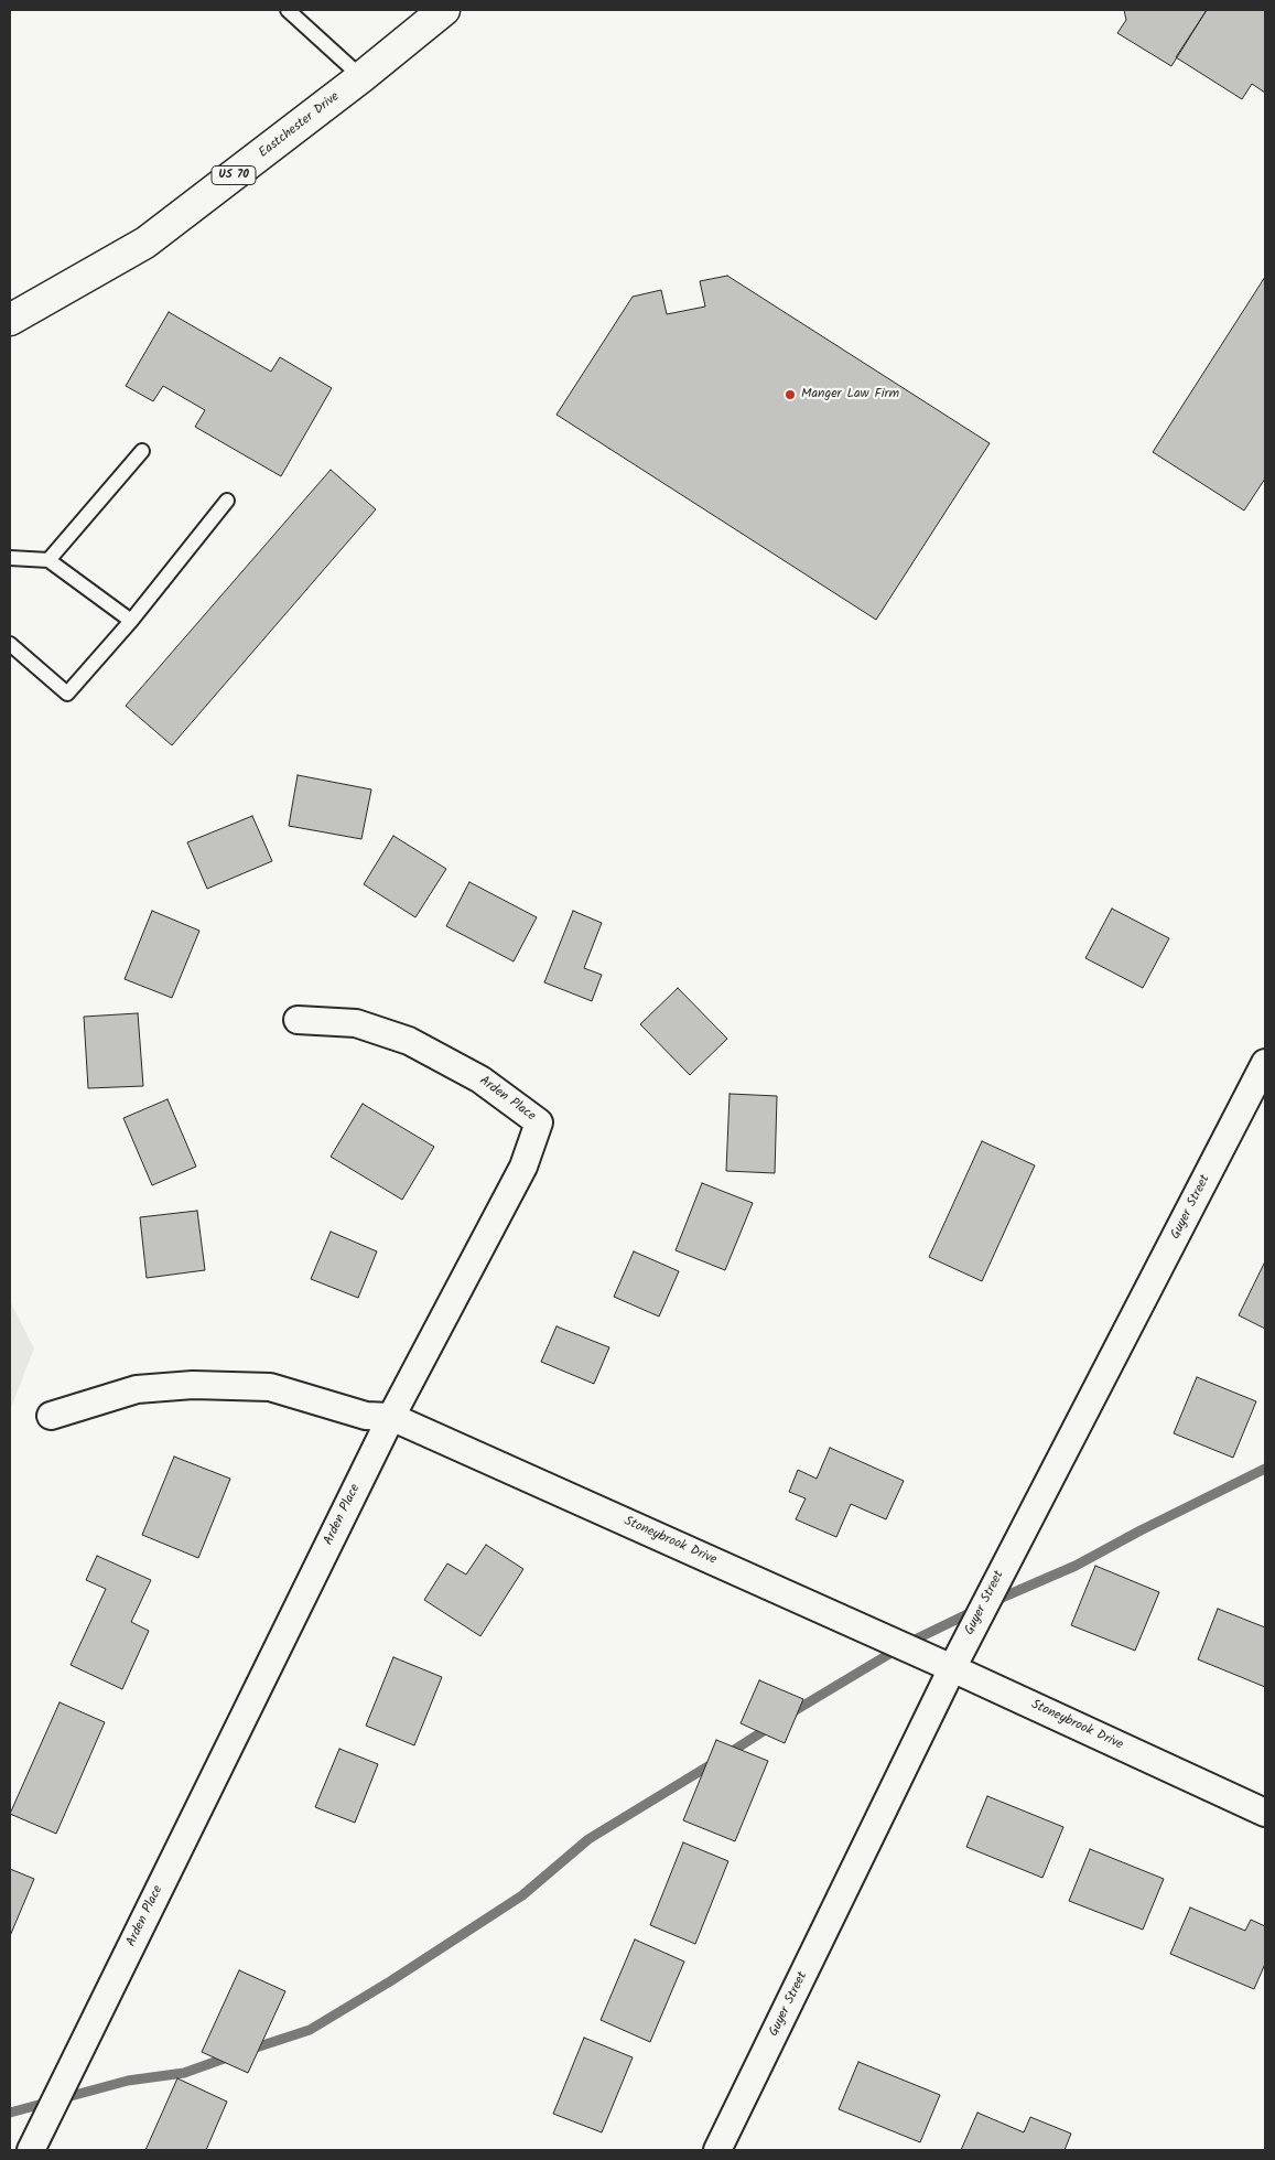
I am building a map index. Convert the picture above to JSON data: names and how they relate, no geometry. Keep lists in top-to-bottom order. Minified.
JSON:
{"streets":{"main road":["Eastchester Drive","US 70"],"street":["Arden Place","Guyer Street","Stoneybrook Drive"]},"crossings":[["Arden Place","Stoneybrook Drive"],["Guyer Street","Stoneybrook Drive"]],"places":["Manger Law Firm"]}
